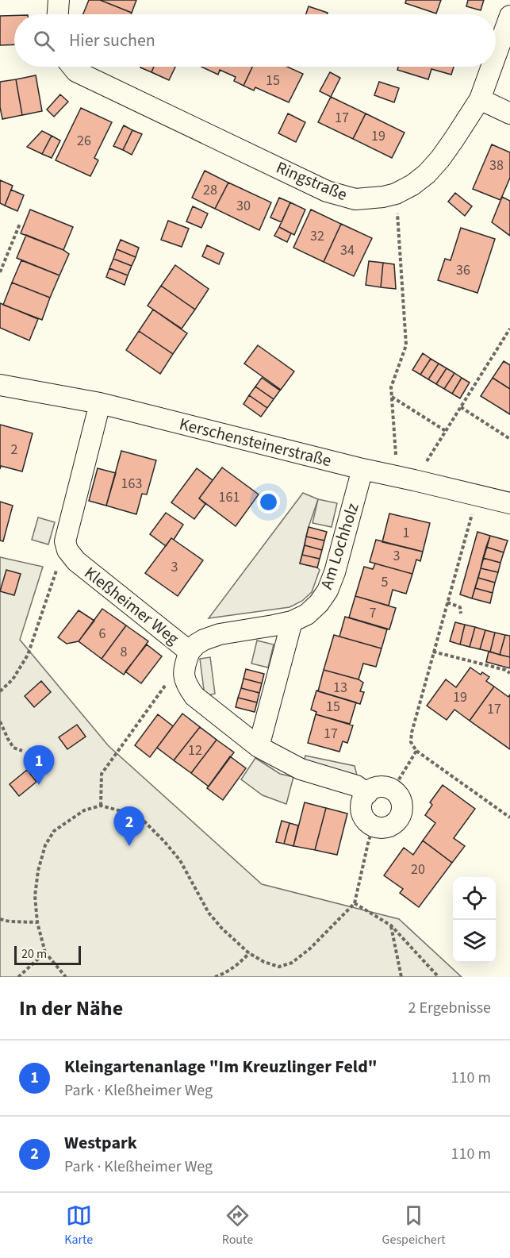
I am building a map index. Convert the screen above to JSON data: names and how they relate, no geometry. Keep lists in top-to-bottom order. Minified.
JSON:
{"streets":{"street":["Ringstraße","Kerschensteinerstraße","Am Lochholz","Kleßheimer Weg"]},"crossings":[["Kerschensteinerstraße","Am Lochholz"],["Am Lochholz","Kleßheimer Weg"]],"house_numbers":["15","17","19","26","38","28","30","32","34","36","2","163","161","1","3","3","5","7","6","8","13","19","15","17","17","12","20"],"scale_bar":"20 m","page":{"search":"Hier suchen","pins":["1","2"],"scale":"20 m","heading":["In der Nähe","2 Ergebnisse"],"list":[{"mark":"1","name":"Kleingartenanlage \"Im Kreuzlinger Feld\"","note":"Park · Kleßheimer Weg","value":"110 m"},{"mark":"2","name":"Westpark","note":"Park · Kleßheimer Weg","value":"110 m"}],"nav":["Karte","Route","Gespeichert"]}}
